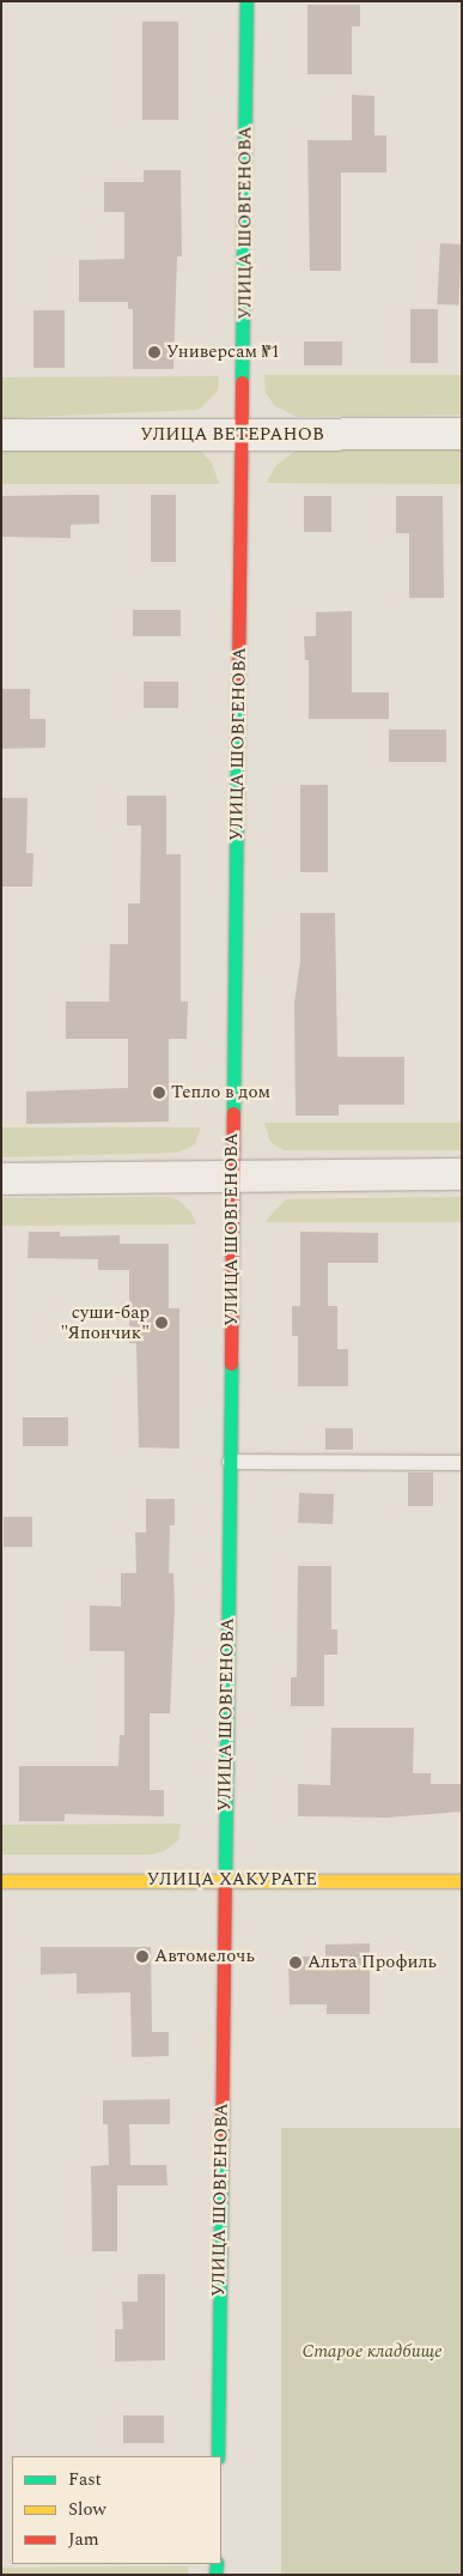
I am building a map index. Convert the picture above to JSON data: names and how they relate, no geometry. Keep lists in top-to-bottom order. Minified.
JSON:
{"streets":{"main road":["УЛИЦА ШОВГЕНОВА","УЛИЦА ХАКУРАТЕ"],"street":["УЛИЦА ВЕТЕРАНОВ"]},"crossings":[["УЛИЦА ШОВГЕНОВА","УЛИЦА ВЕТЕРАНОВ"],["УЛИЦА ШОВГЕНОВА","УЛИЦА ХАКУРАТЕ"]],"parks":["Старое кладбище"],"places":["Универсам №1","Тепло в дом","суши-бар \"Япончик\"","Автомелочь","Альта Профиль"],"legend":["Fast","Slow","Jam"]}
